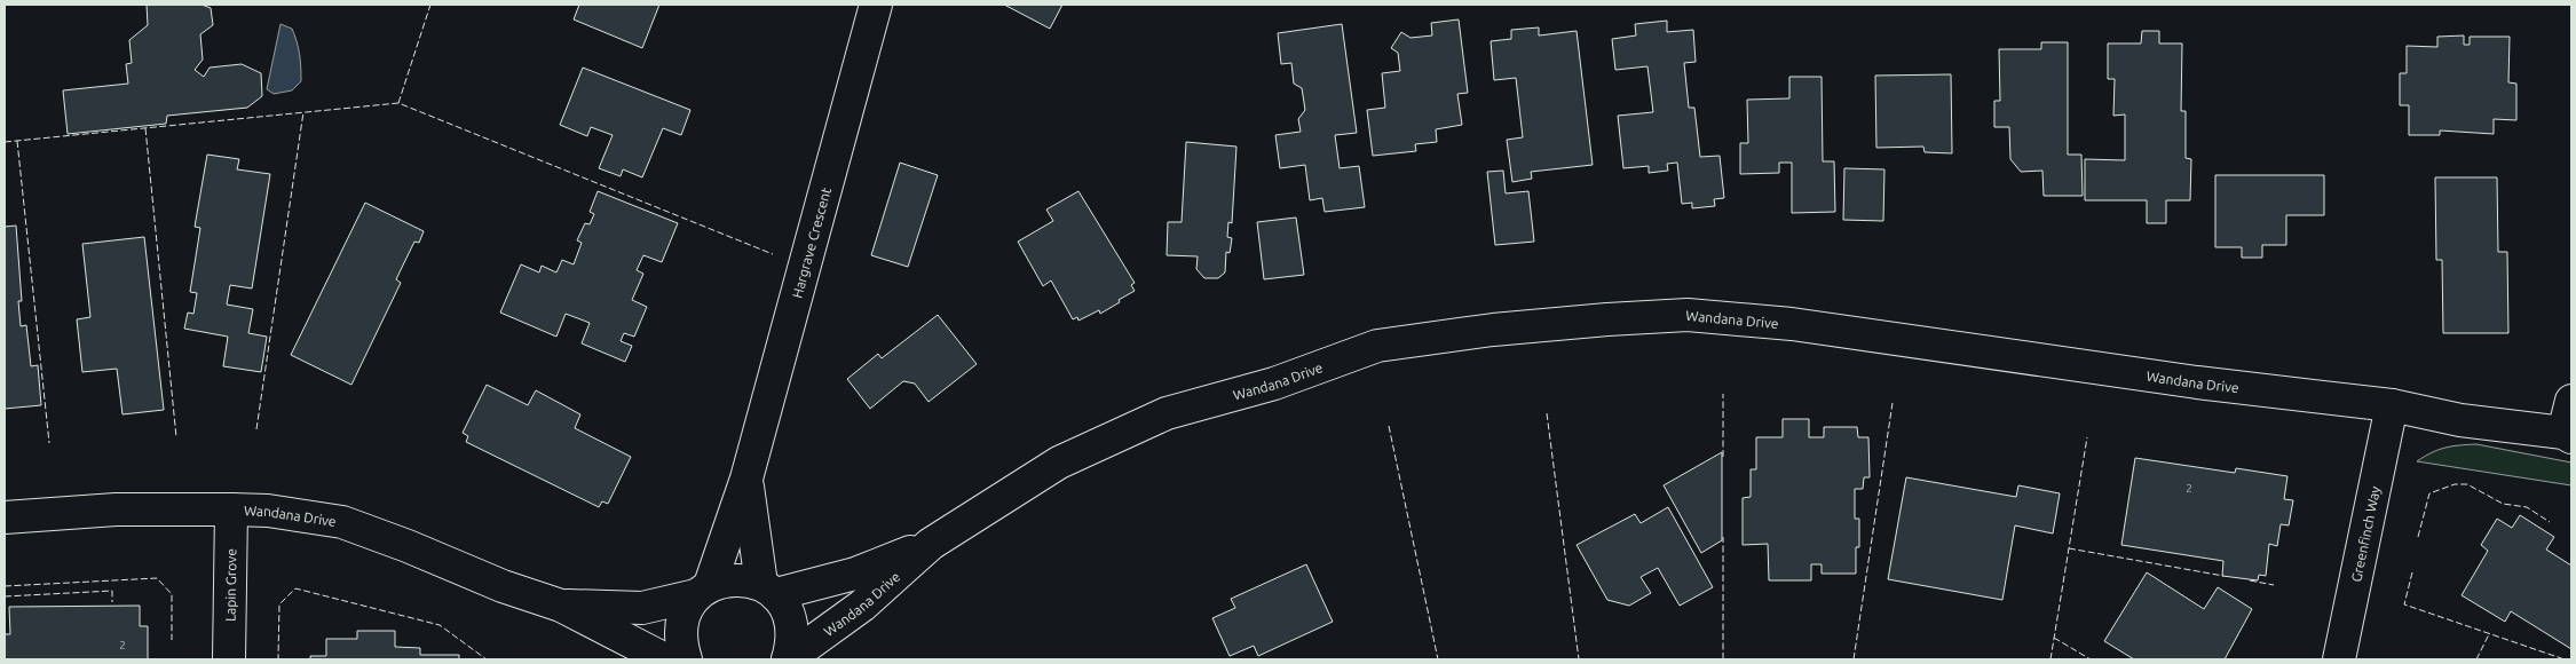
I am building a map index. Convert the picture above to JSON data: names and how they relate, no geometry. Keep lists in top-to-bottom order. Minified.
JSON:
{"streets":{"street":["Hargrave Crescent","Wandana Drive","Greenfinch Way","Lapin Grove"]},"crossings":[["Hargrave Crescent","Wandana Drive"],["Wandana Drive","Greenfinch Way"],["Wandana Drive","Lapin Grove"]],"house_numbers":["2","2"]}
